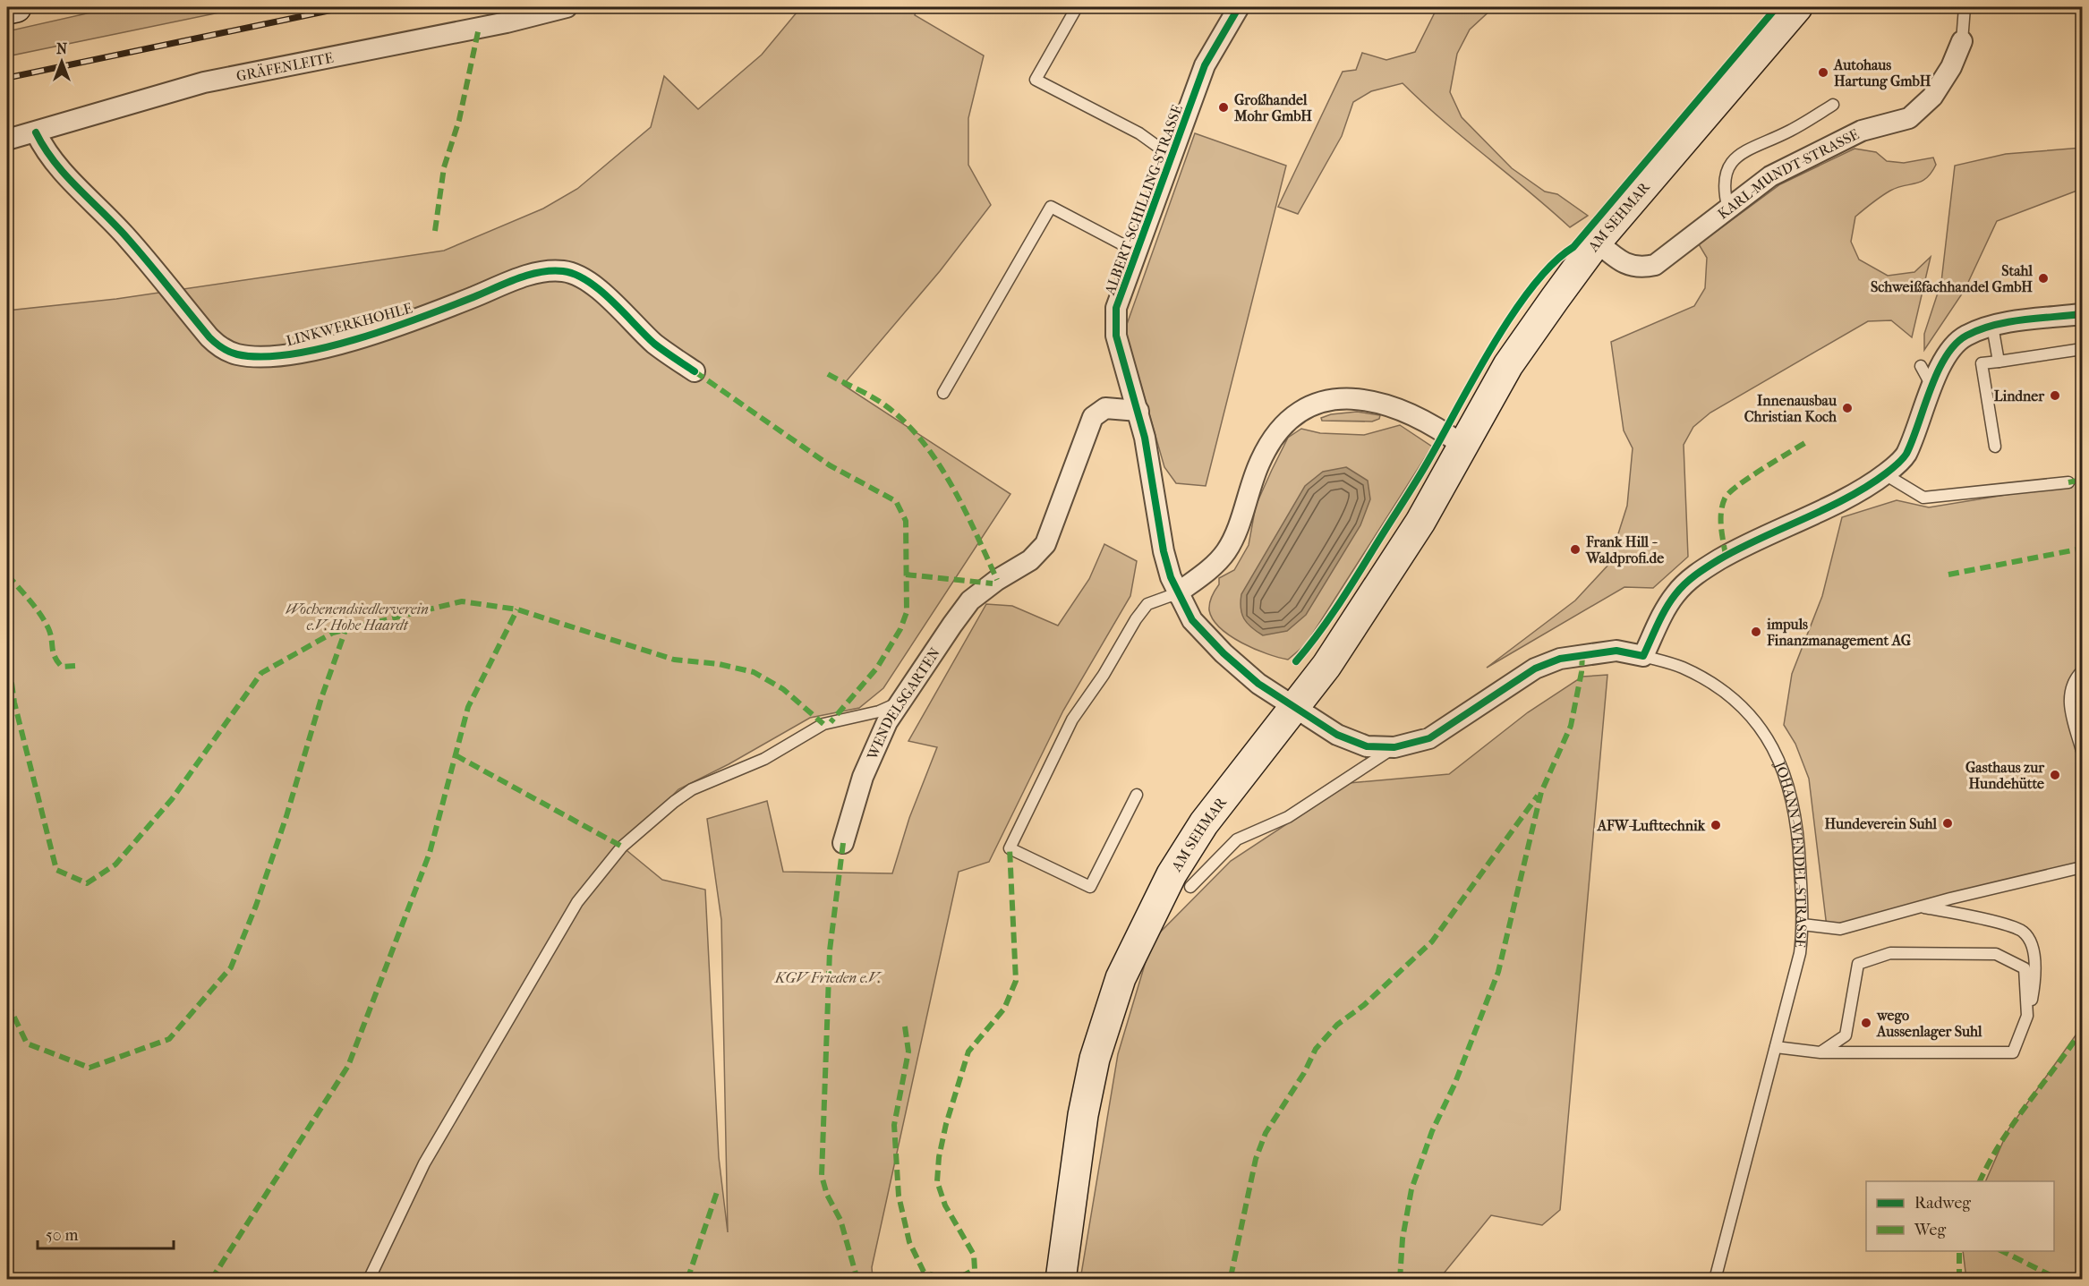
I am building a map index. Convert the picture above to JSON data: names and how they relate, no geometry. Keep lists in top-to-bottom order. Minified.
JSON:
{"streets":{"main road":["AM SEHMAR"],"street":["GRÄFENLEITE","KARL-MUNDT-STRASSE","ALBERT-SCHILLING-STRASSE","LINKWERKHOHLE","WENDELSGARTEN","JOHANN-WENDEL-STRASSE"]},"crossings":[["GRÄFENLEITE","LINKWERKHOHLE"],["KARL-MUNDT-STRASSE","AM SEHMAR"],["ALBERT-SCHILLING-STRASSE","AM SEHMAR"],["ALBERT-SCHILLING-STRASSE","WENDELSGARTEN"],["ALBERT-SCHILLING-STRASSE","JOHANN-WENDEL-STRASSE"],["AM SEHMAR","JOHANN-WENDEL-STRASSE"]],"parks":["Wochenendsiedlerverein e.V. Hohe Haardt","KGV Frieden e.V."],"places":["Autohaus Hartung GmbH","Großhandel Mohr GmbH","Stahl Schweißfachhandel GmbH","Lindner","Innenausbau Christian Koch","Frank Hill - Waldprofi.de","impuls Finanzmanagement AG","Gasthaus zur Hundehütte","Hundeverein Suhl","AFW-Lufttechnik","wego Aussenlager Suhl"],"legend":["Radweg","Weg"],"scale_bar":"50 m","north":"top"}
